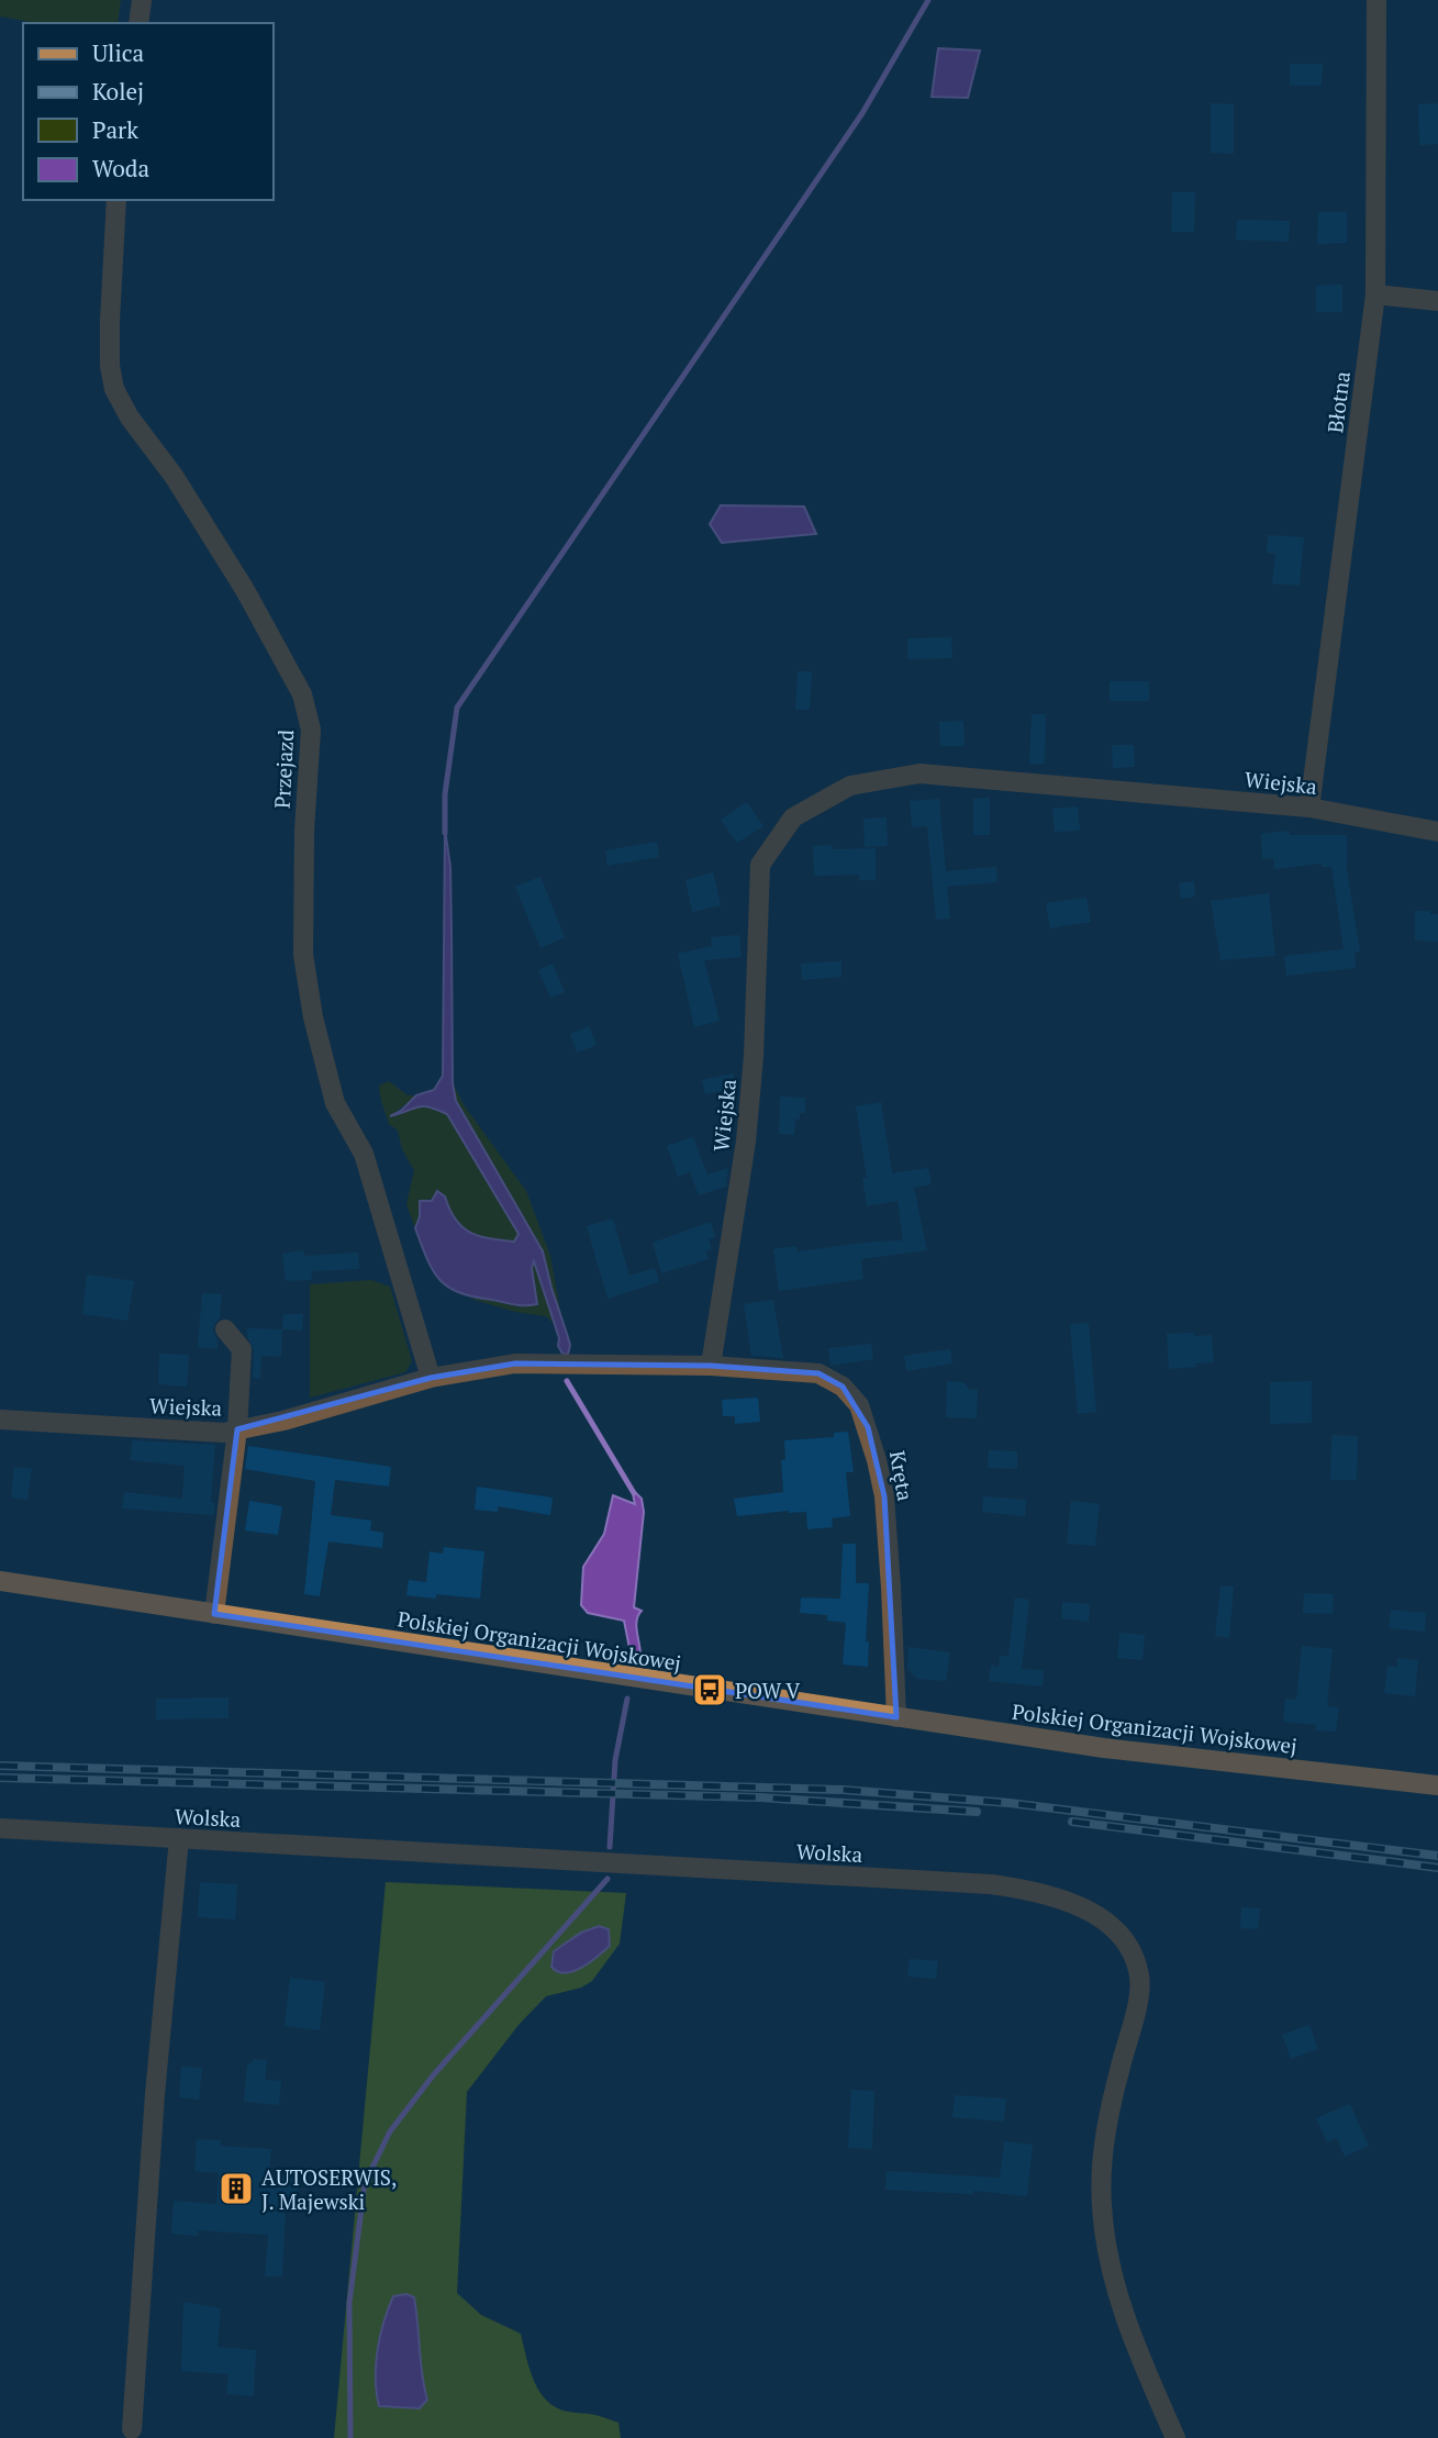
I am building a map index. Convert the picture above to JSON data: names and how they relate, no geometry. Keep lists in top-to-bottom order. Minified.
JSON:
{"streets":{"main road":["Polskiej Organizacji Wojskowej"],"street":["Błotna","Przejazd","Wiejska","Kręta","Wolska"]},"crossings":[["Błotna","Wiejska"],["Przejazd","Wiejska"],["Wiejska","Kręta"],["Kręta","Polskiej Organizacji Wojskowej"]],"places":{"bus stop":["POW V"],"building":["AUTOSERWIS, J. Majewski"]},"legend":["Ulica","Kolej","Park","Woda"]}
